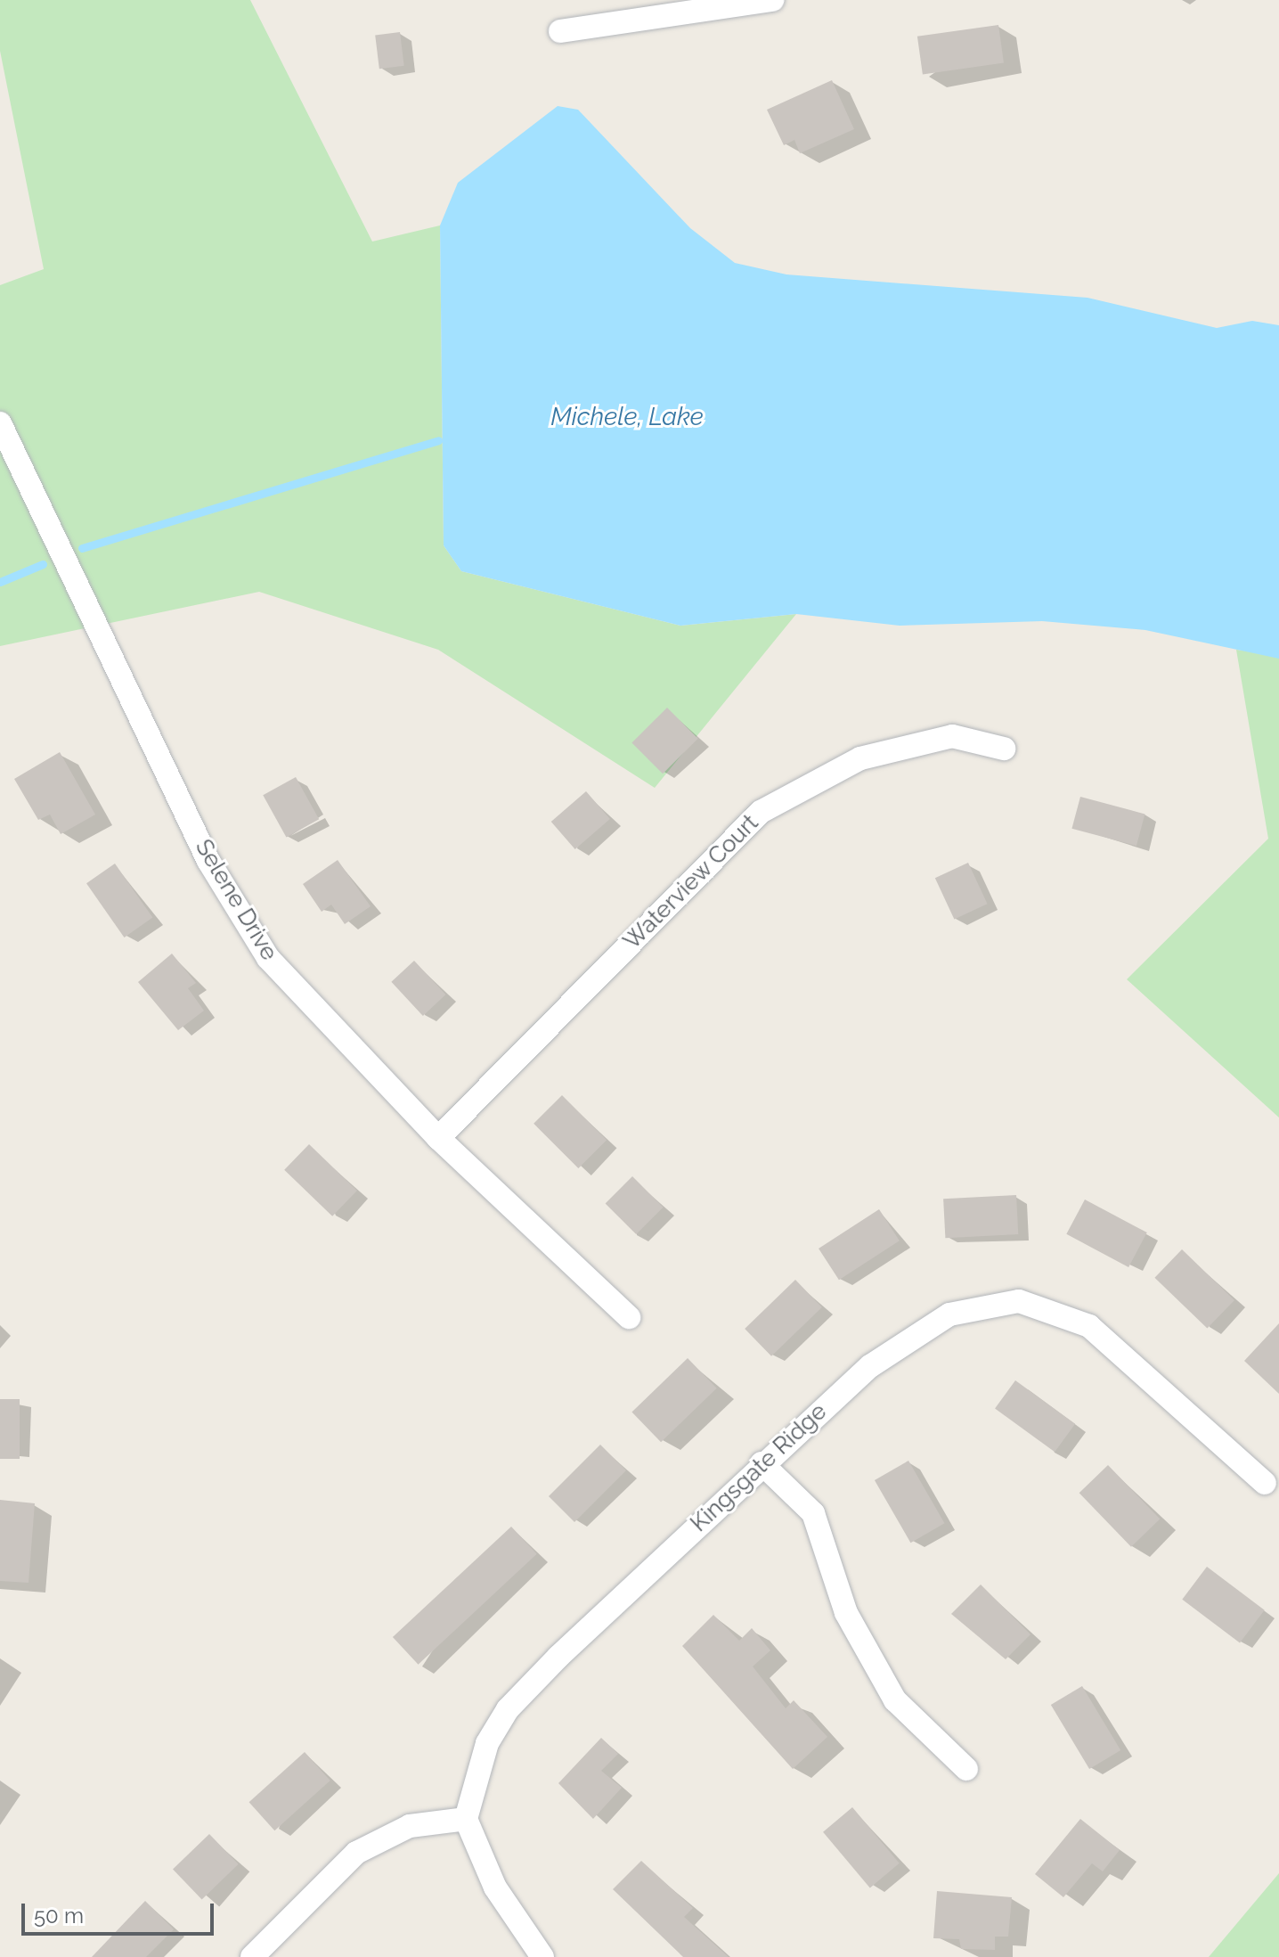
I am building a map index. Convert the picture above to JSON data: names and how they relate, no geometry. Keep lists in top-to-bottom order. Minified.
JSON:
{"streets":{"street":["Waterview Court","Selene Drive","Kingsgate Ridge"]},"crossings":[["Waterview Court","Selene Drive"]],"water":["Michele, Lake"],"scale_bar":"50 m"}
